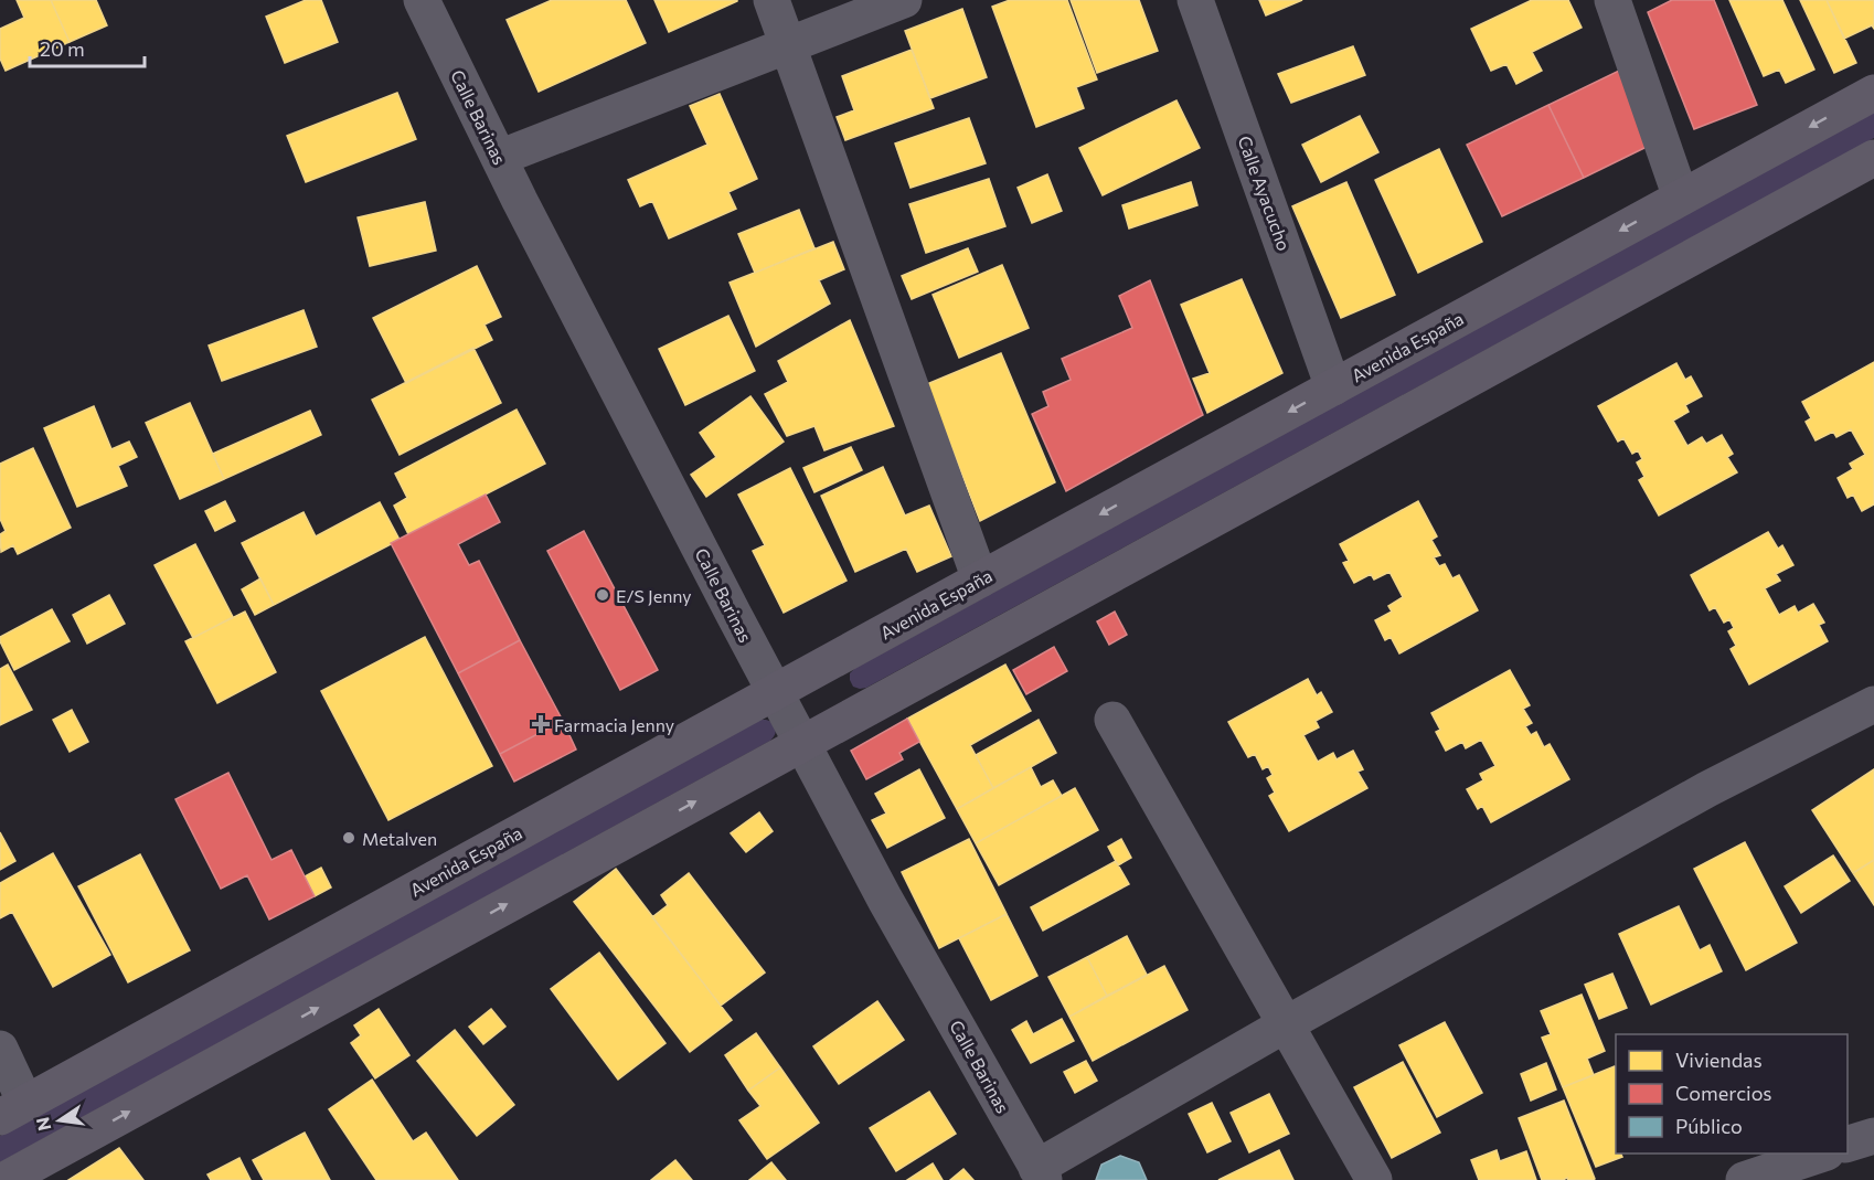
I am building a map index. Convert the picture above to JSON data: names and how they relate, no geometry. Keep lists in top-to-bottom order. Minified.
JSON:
{"streets":{"main road":["Avenida España"],"street":["Calle Barinas","Calle Ayacucho"]},"crossings":[["Calle Barinas","Avenida España"],["Calle Ayacucho","Avenida España"]],"places":{"other":["E/S Jenny","Metalven"],"health":["Farmacia Jenny"]},"legend":["Viviendas","Comercios","Público"],"scale_bar":"20 m","north":"left"}
